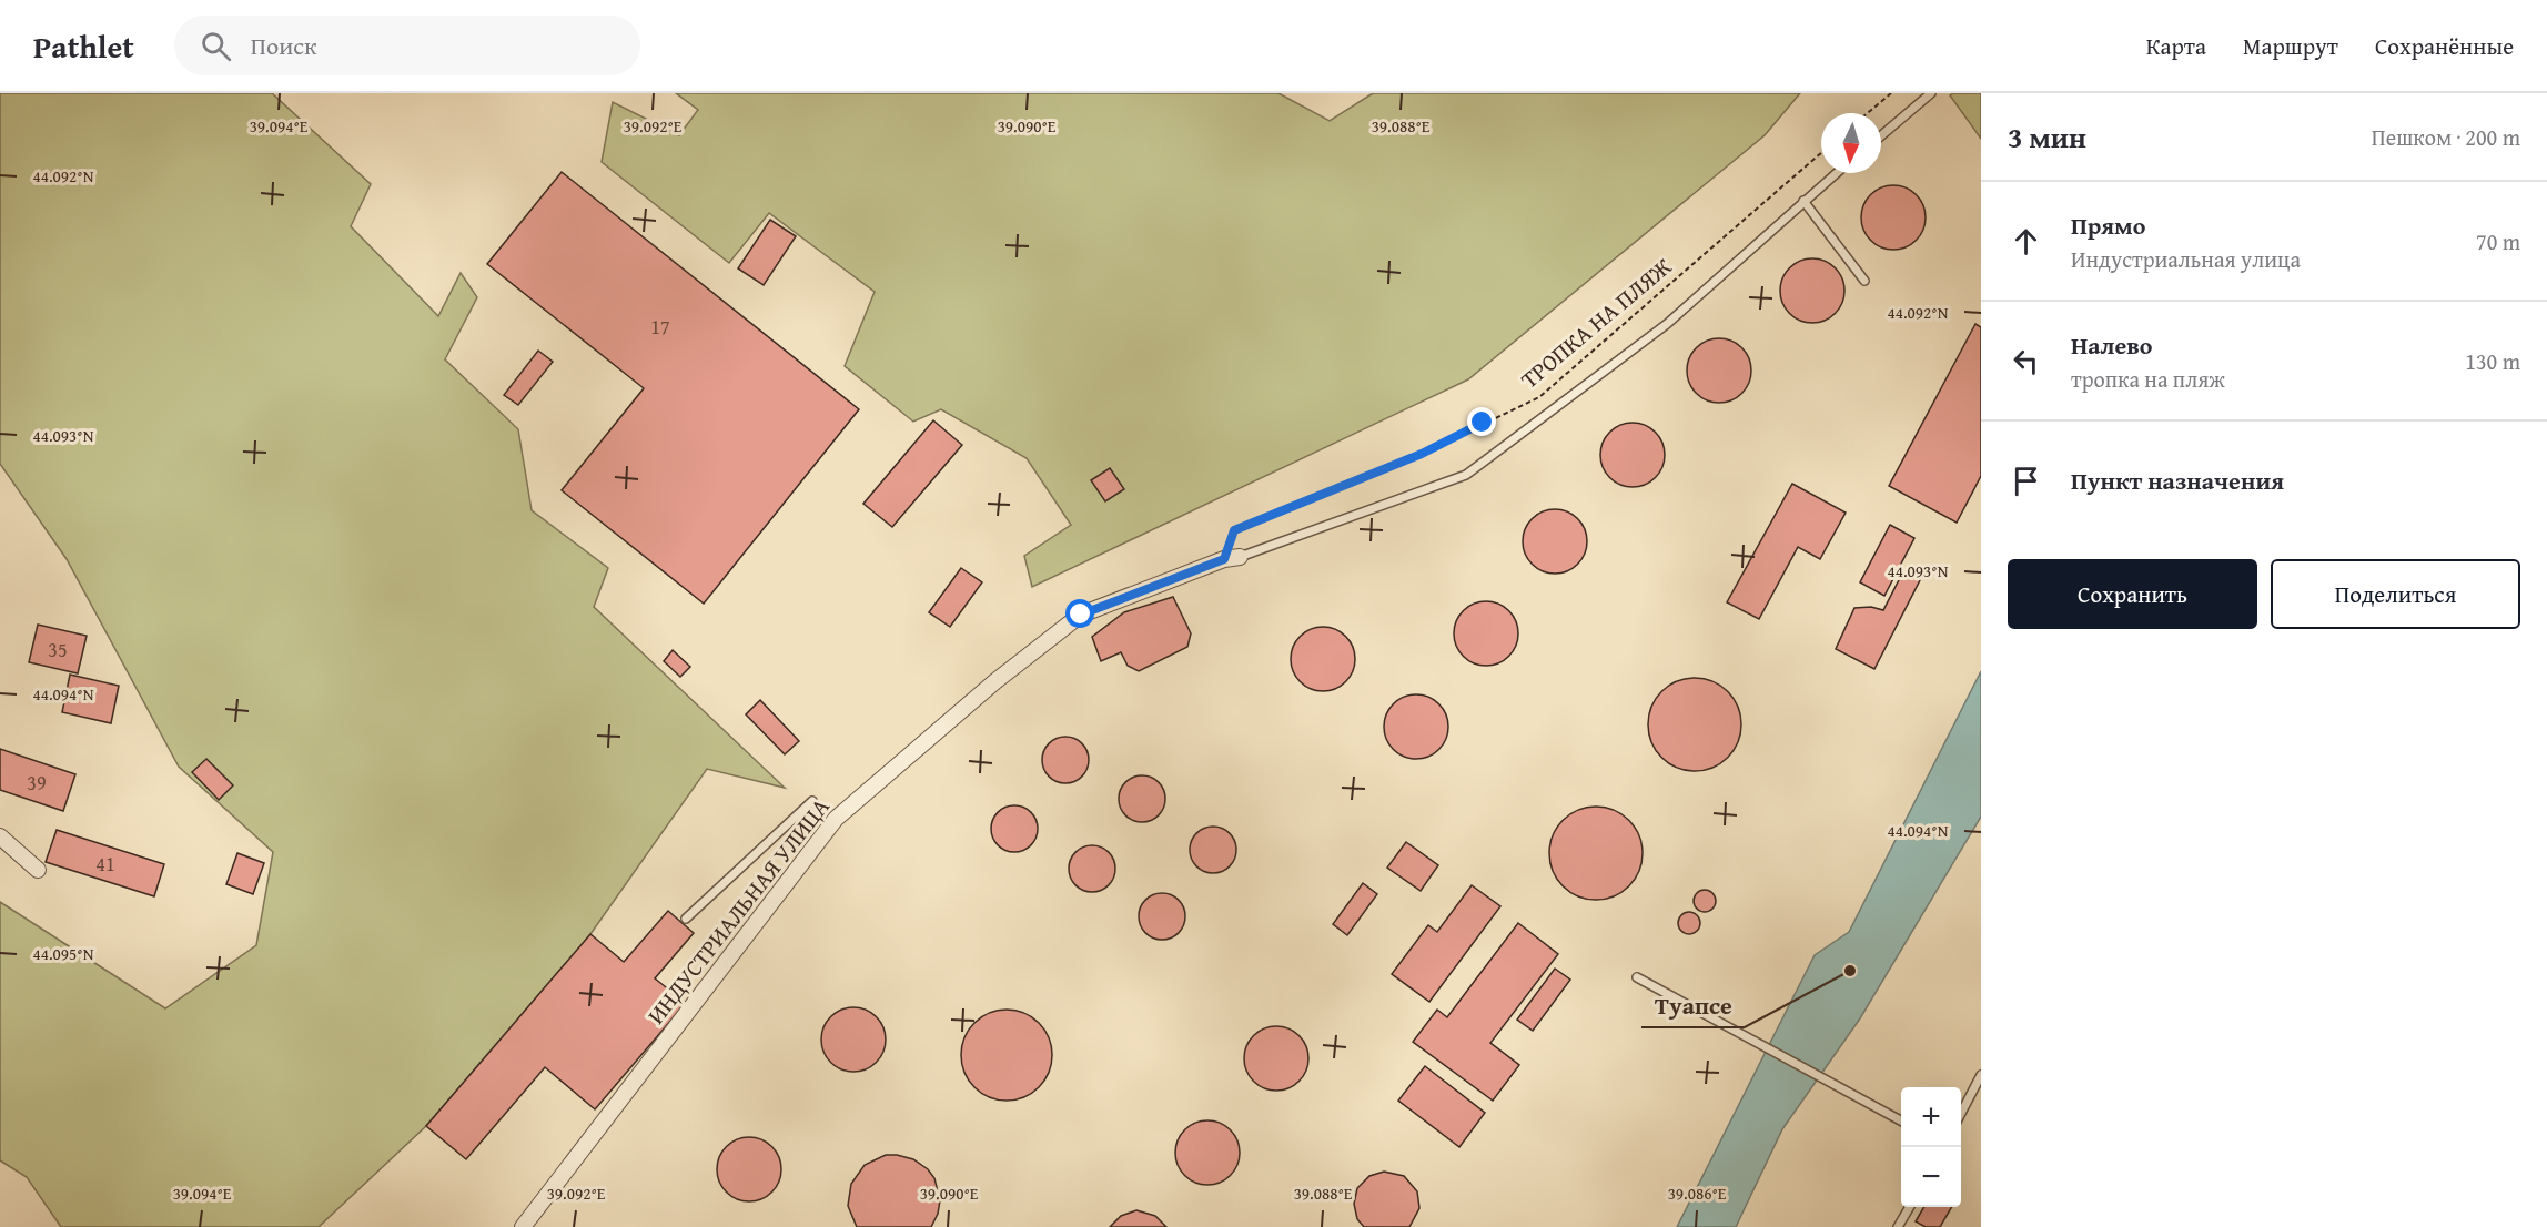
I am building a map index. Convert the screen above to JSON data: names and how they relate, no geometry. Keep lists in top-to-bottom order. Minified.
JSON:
{"streets":{"street":["ИНДУСТРИАЛЬНАЯ УЛИЦА"],"path":["ТРОПКА НА ПЛЯЖ"]},"crossings":[["ТРОПКА НА ПЛЯЖ","ИНДУСТРИАЛЬНАЯ УЛИЦА"]],"places":["Туапсе"],"house_numbers":["17","35","39","41"],"north":"bottom","page":{"header":"Pathlet","search":"Поиск","nav":["Карта","Маршрут","Сохранённые"],"heading":["3 мин","Пешком · 200 m"],"list":[["Прямо","Индустриальная улица","70 m"],["Налево","тропка на пляж","130 m"],"Пункт назначения"],"buttons":["Сохранить","Поделиться"],"map_buttons":["+","−"]},"coordinates":["39.094°E","39.092°E","39.090°E","39.088°E","44.092°N","44.093°N","44.094°N","44.095°N","39.086°E"]}
